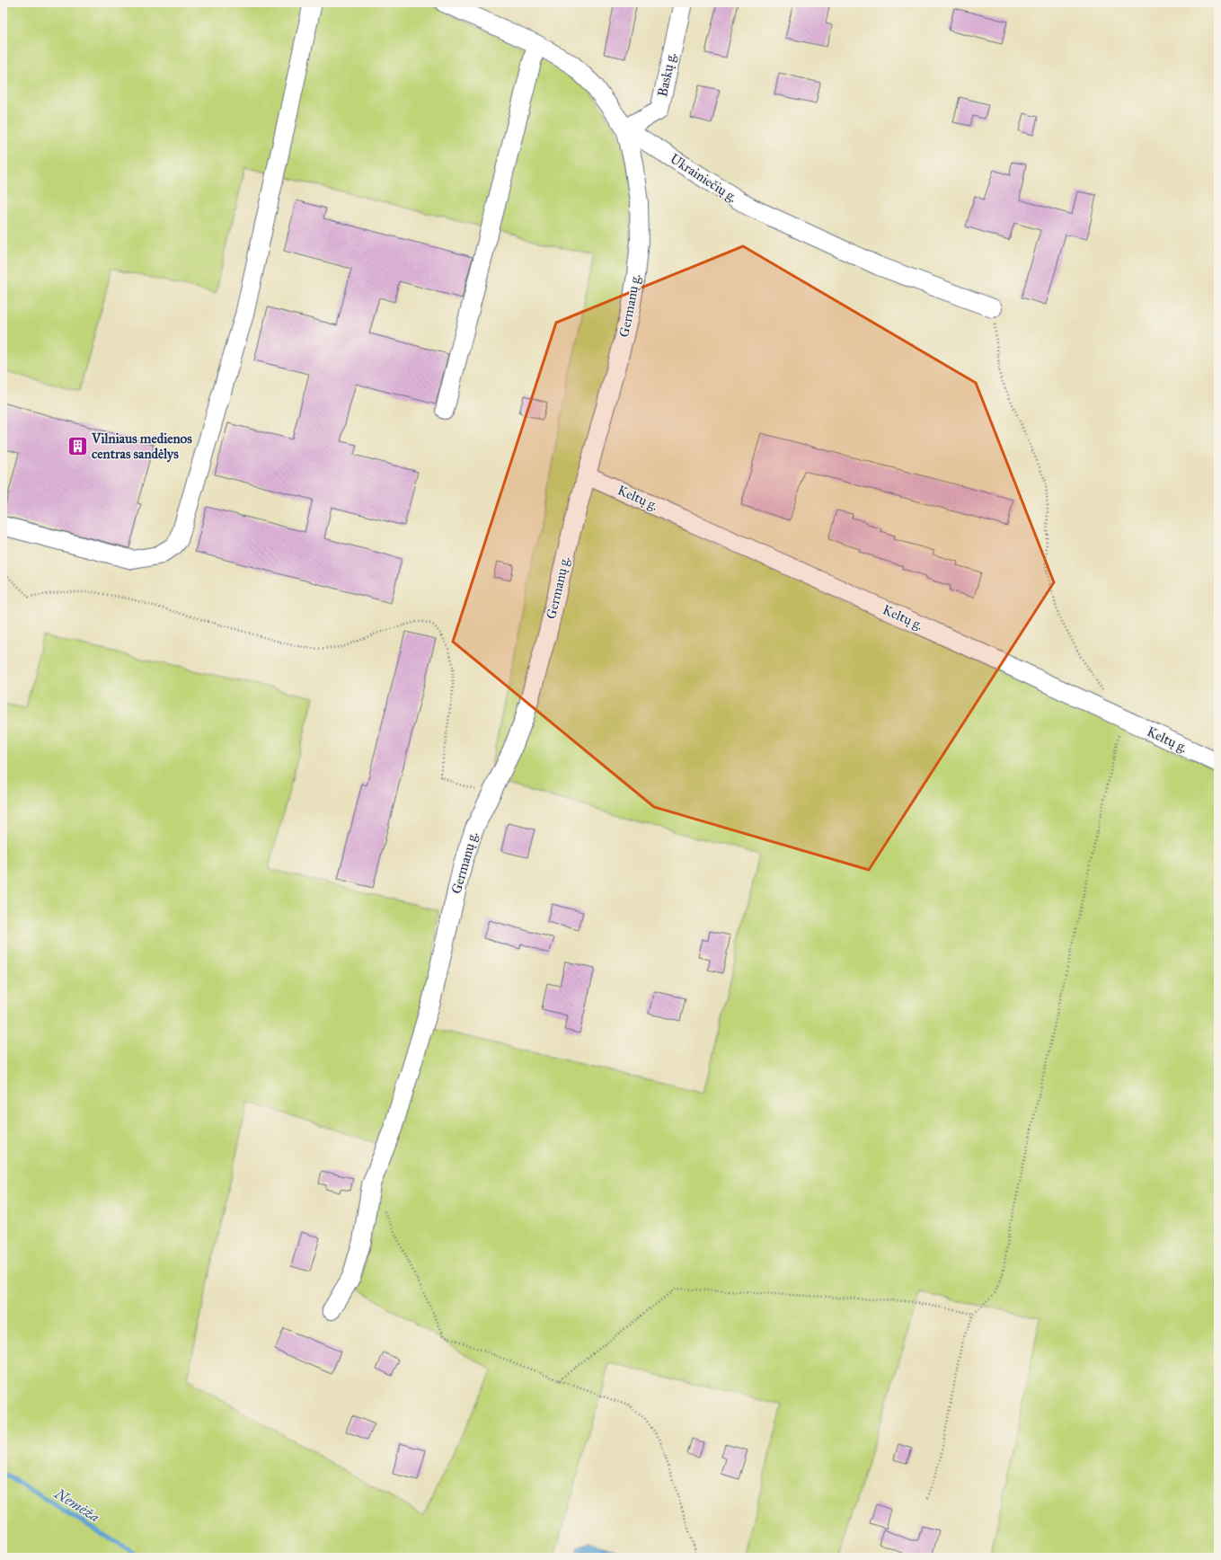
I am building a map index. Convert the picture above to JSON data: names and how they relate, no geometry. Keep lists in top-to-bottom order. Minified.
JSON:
{"streets":{"street":["Baskų g.","Ukrainiečių g.","Germanų g.","Keltų g."]},"crossings":[["Baskų g.","Ukrainiečių g."],["Baskų g.","Germanų g."],["Ukrainiečių g.","Germanų g."],["Germanų g.","Keltų g."]],"water":["Nemėža"],"places":{"building":["Vilniaus medienos centras sandėlys"]}}
